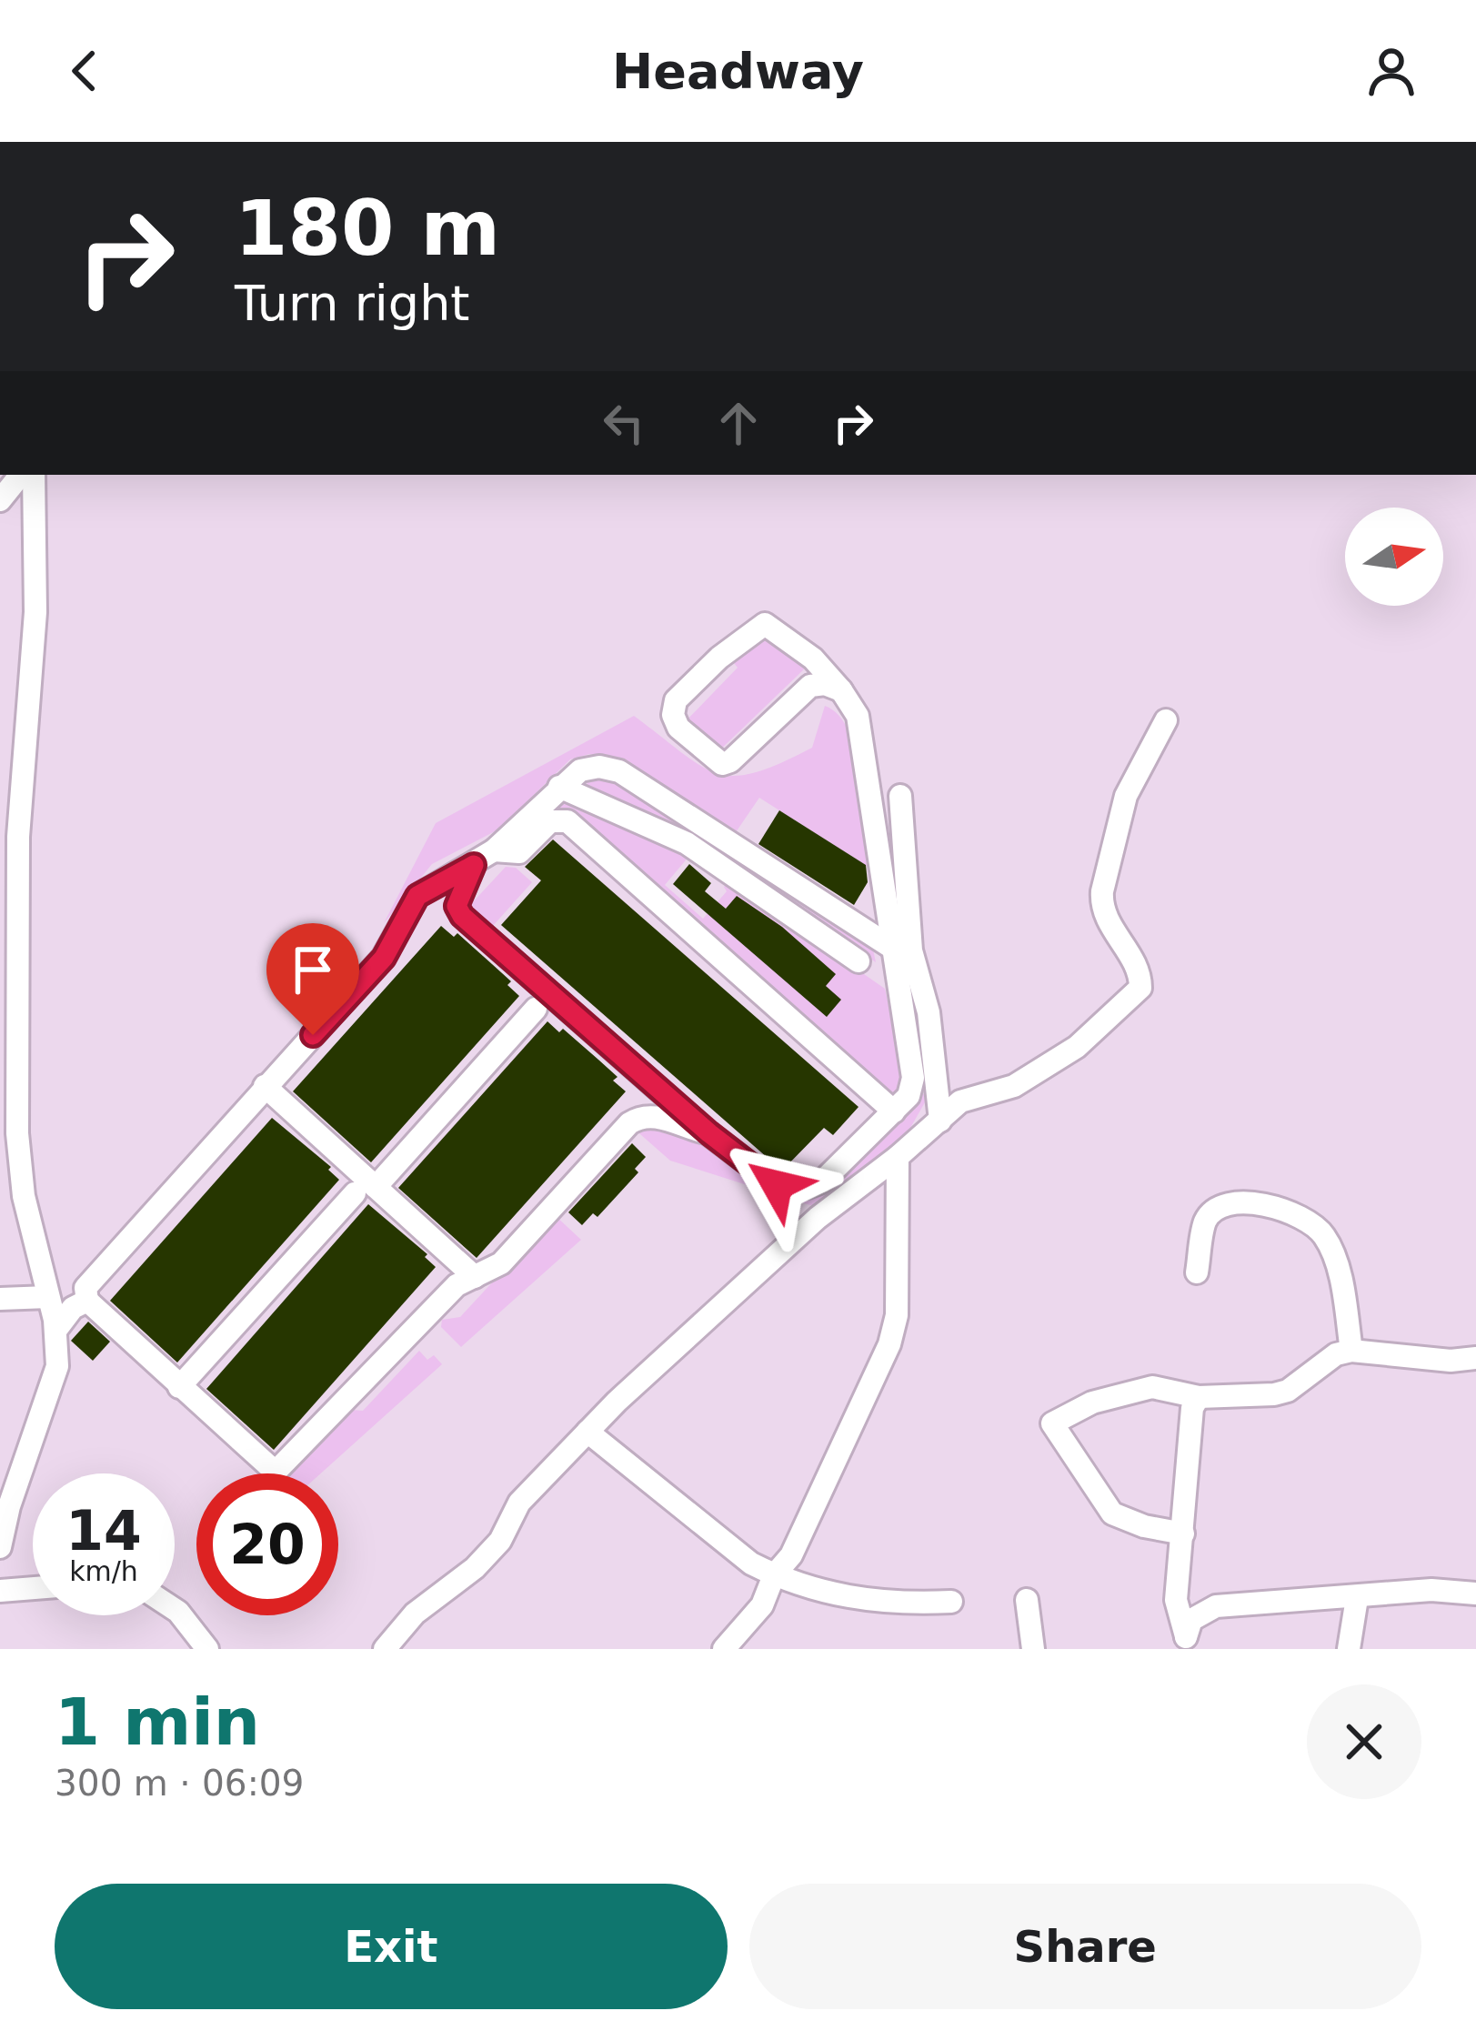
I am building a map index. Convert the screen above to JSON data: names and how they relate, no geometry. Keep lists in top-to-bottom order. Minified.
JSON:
{"north":"right","page":{"header":"Headway","turn":["180 m","Turn right"],"speed":"14 km/h","limit":"20","heading":["1 min","300 m · 06:09"],"buttons":["Exit","Share"]}}
